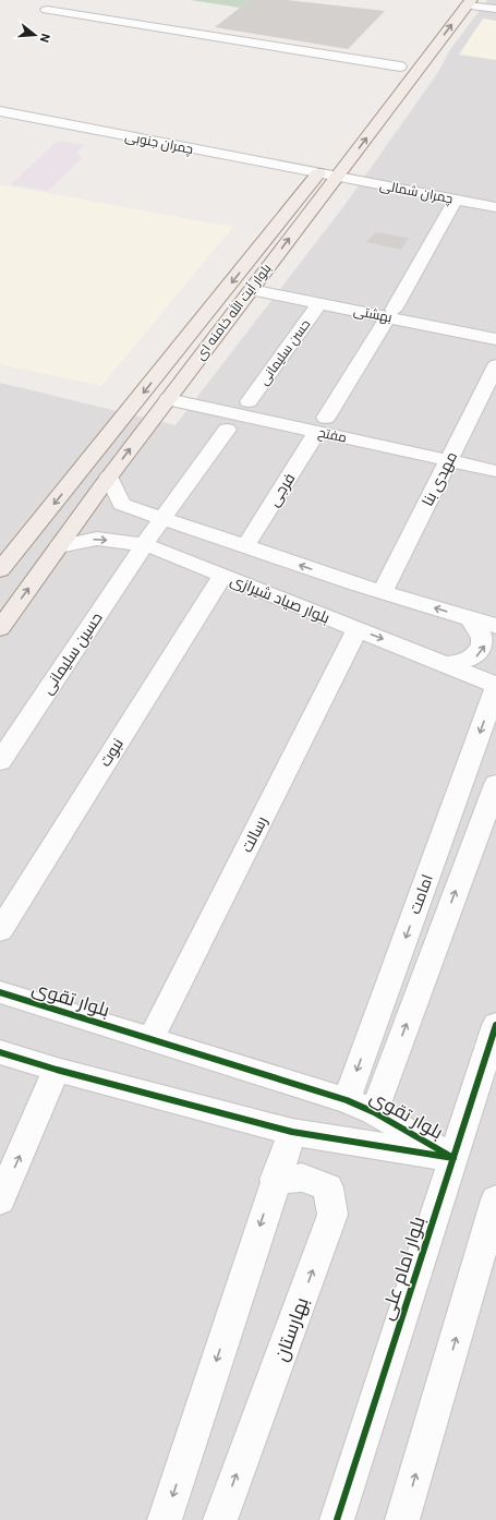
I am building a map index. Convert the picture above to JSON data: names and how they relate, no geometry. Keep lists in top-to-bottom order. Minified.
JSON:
{"streets":{"main road":["بلوار آیت الله خامنه ای"],"street":["چمران جنوبی","چمران شمالی","بهشتی","حسن سلیمانی","مفتح","مهدی بنا","فرجی","بلوار صیاد شیرازی","حسین سلیمانی","نبوت","رسالت","امامت","بلوار تقوی","بلوار امام علی","بهارستان"]},"crossings":[["چمران جنوبی","چمران شمالی"],["چمران جنوبی","بلوار آیت الله خامنه ای"],["چمران شمالی","بلوار آیت الله خامنه ای"],["چمران شمالی","فرجی"],["بلوار آیت الله خامنه ای","بهشتی"],["بلوار آیت الله خامنه ای","مفتح"],["بلوار آیت الله خامنه ای","بلوار صیاد شیرازی"],["بهشتی","حسن سلیمانی"],["بهشتی","فرجی"],["مفتح","مهدی بنا"],["مفتح","فرجی"],["بلوار صیاد شیرازی","حسین سلیمانی"],["بلوار صیاد شیرازی","نبوت"],["بلوار صیاد شیرازی","رسالت"],["بلوار صیاد شیرازی","امامت"],["رسالت","بلوار تقوی"],["امامت","بلوار تقوی"],["بلوار تقوی","بلوار امام علی"]],"north":"right"}
